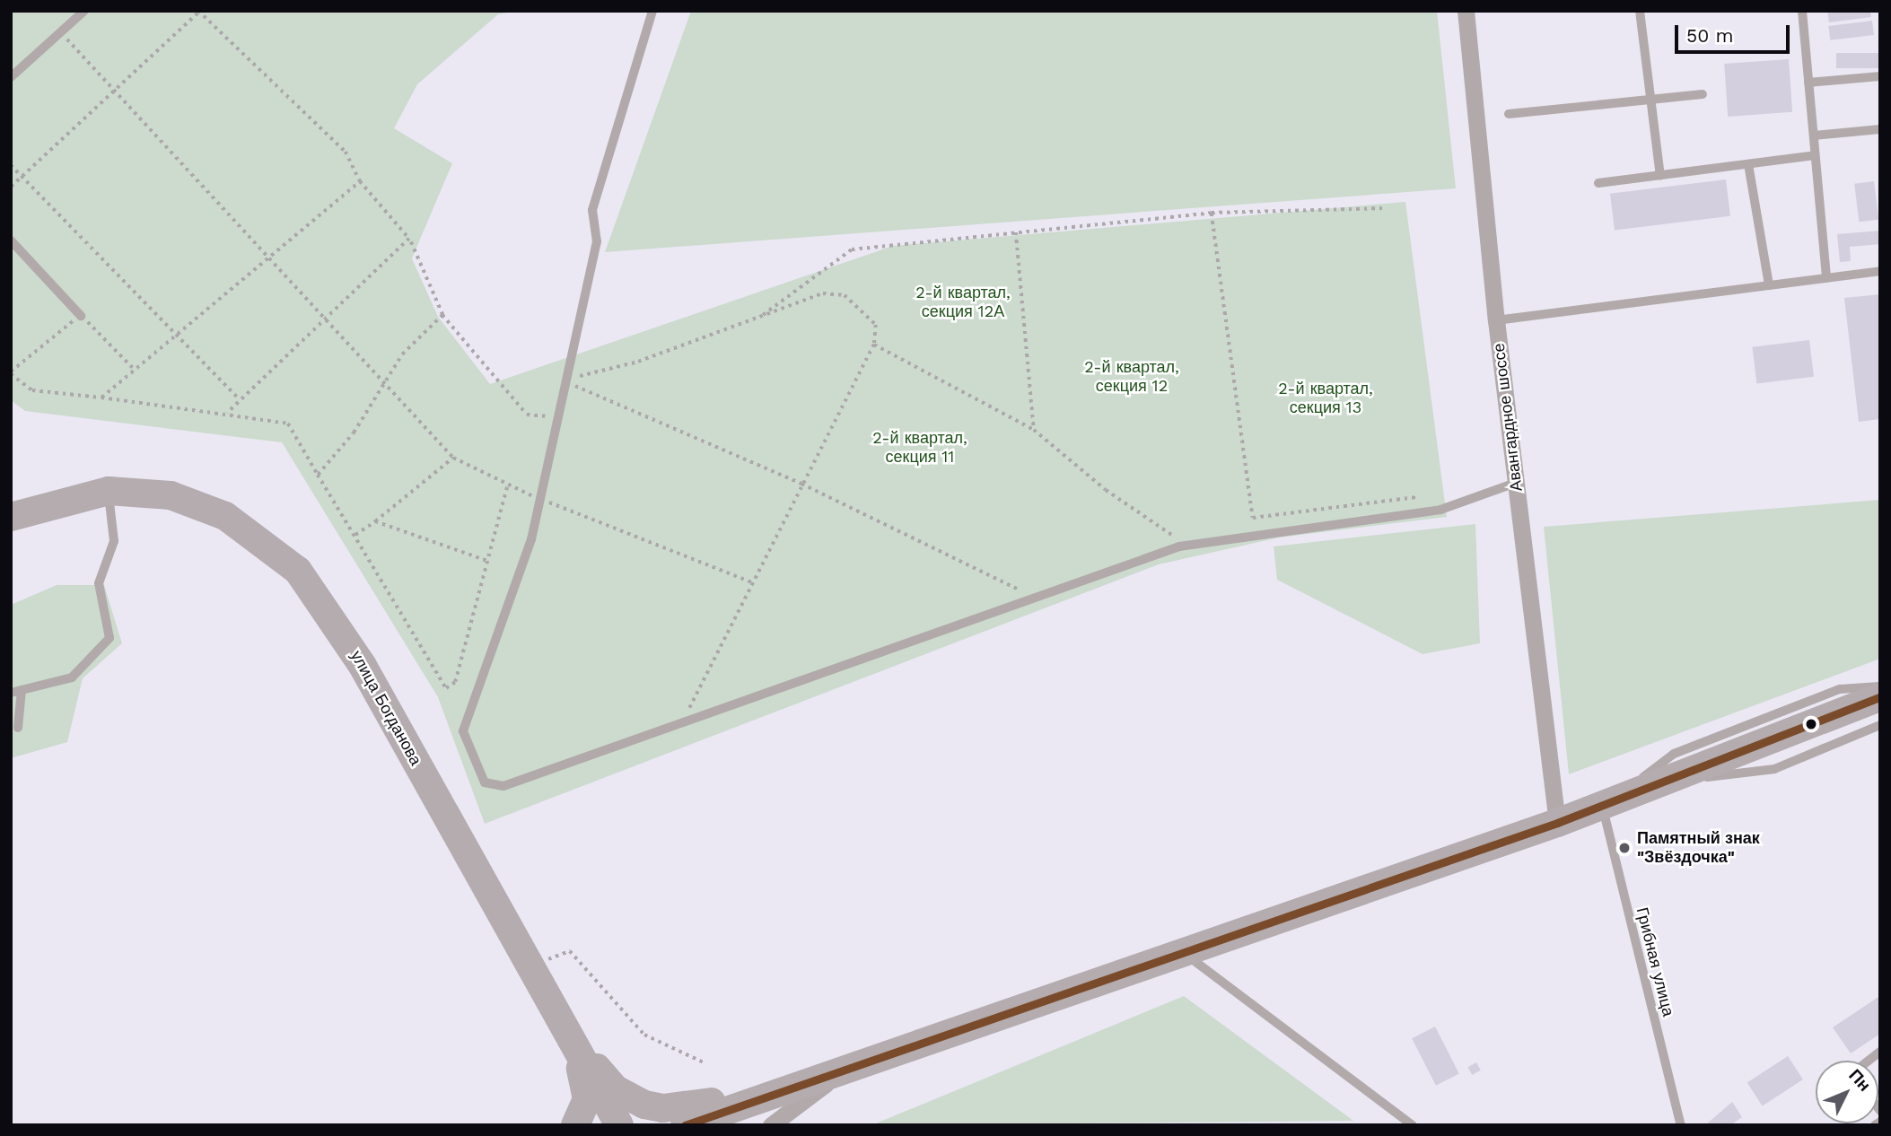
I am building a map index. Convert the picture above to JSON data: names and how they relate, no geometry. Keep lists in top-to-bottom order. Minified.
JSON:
{"streets":{"main road":["улица Богданова"],"street":["Авангардное шоссе"],"lane":["Грибная улица"]},"parks":["2-й квартал, секция 12А","2-й квартал, секция 12","2-й квартал, секция 13","2-й квартал, секция 11"],"places":["Памятный знак \"Звёздочка\""],"scale_bar":"50 m","north":"top right"}
